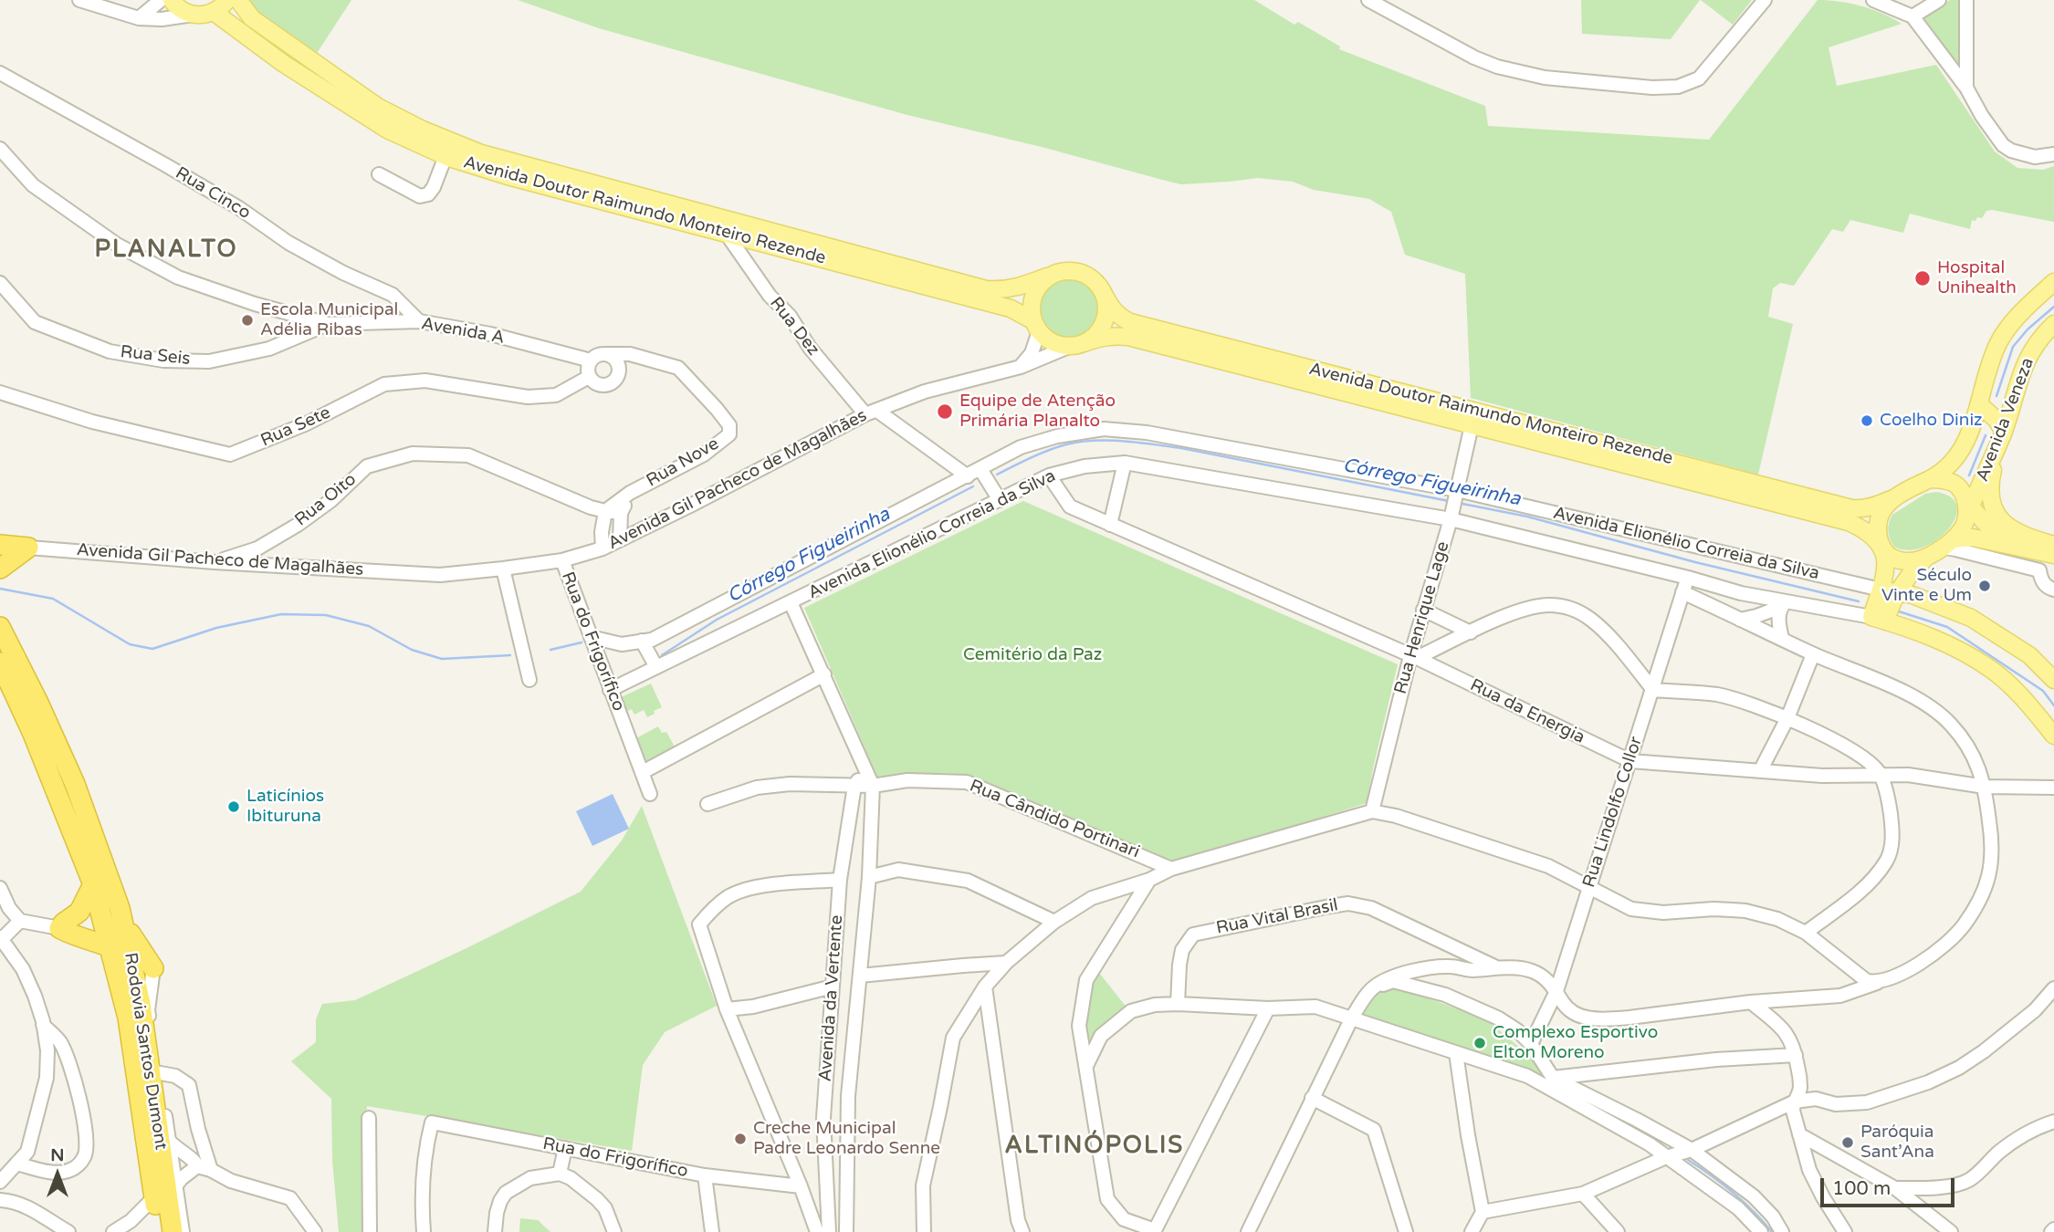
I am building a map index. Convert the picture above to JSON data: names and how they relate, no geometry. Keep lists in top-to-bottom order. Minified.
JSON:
{"streets":{"highway":["Rodovia Santos Dumont"],"main road":["Avenida Doutor Raimundo Monteiro Rezende","Avenida Veneza"],"street":["Rua Cinco","Rua Dez","Avenida A","Rua Seis","Rua Sete","Rua Nove","Avenida Gil Pacheco de Magalhães","Rua Oito","Avenida Elionélio Correia da Silva","Rua Henrique Lage","Rua do Frigorífico","Rua da Energia","Rua Lindolfo Collor","Rua Cândido Portinari","Rua Vital Brasil","Avenida da Vertente"]},"crossings":[["Rua Cinco","Avenida A"],["Avenida Doutor Raimundo Monteiro Rezende","Rua Dez"],["Avenida Doutor Raimundo Monteiro Rezende","Avenida Veneza"],["Avenida Doutor Raimundo Monteiro Rezende","Avenida Gil Pacheco de Magalhães"],["Avenida Doutor Raimundo Monteiro Rezende","Rua Henrique Lage"],["Rua Dez","Avenida Gil Pacheco de Magalhães"],["Avenida A","Rua Seis"],["Avenida A","Rua Sete"],["Avenida A","Rua Nove"],["Rua Sete","Rua Nove"],["Rua Nove","Avenida Gil Pacheco de Magalhães"],["Rua Nove","Rua Oito"],["Avenida Gil Pacheco de Magalhães","Rua Oito"],["Avenida Gil Pacheco de Magalhães","Rua do Frigorífico"],["Avenida Elionélio Correia da Silva","Rua Henrique Lage"],["Avenida Elionélio Correia da Silva","Rua do Frigorífico"],["Avenida Elionélio Correia da Silva","Rua da Energia"],["Avenida Elionélio Correia da Silva","Rua Lindolfo Collor"],["Avenida Elionélio Correia da Silva","Avenida da Vertente"],["Rua Henrique Lage","Rua da Energia"],["Rua da Energia","Rua Lindolfo Collor"],["Rua Cândido Portinari","Avenida da Vertente"]],"districts":["PLANALTO","ALTINÓPOLIS"],"water":["Córrego Figueirinha"],"parks":["Cemitério da Paz"],"places":["Hospital Unihealth","Escola Municipal Adélia Ribas","Equipe de Atenção Primária Planalto","Coelho Diniz","Século Vinte e Um","Laticínios Ibituruna","Complexo Esportivo Elton Moreno","Creche Municipal Padre Leonardo Senne","Paróquia Sant’Ana"],"scale_bar":"100 m","north":"top"}
